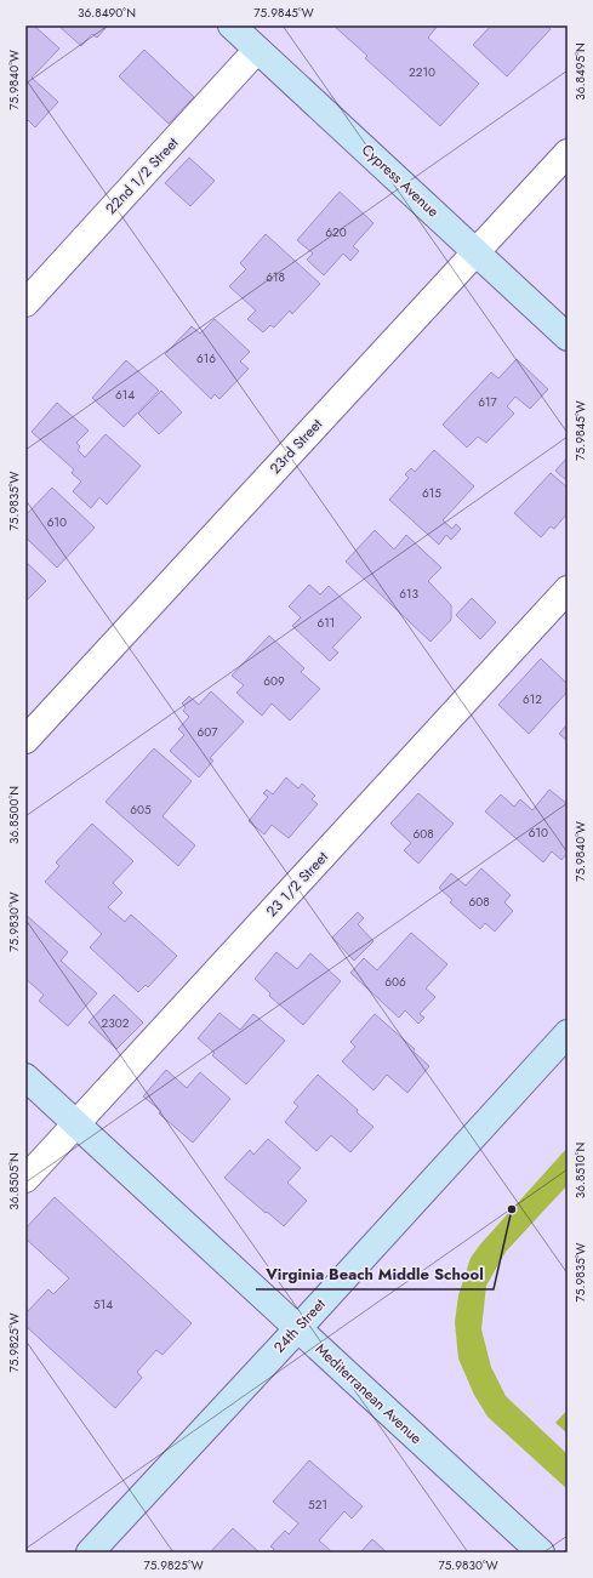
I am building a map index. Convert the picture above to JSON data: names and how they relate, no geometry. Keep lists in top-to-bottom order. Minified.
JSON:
{"streets":{"street":["22nd 1/2 Street","Cypress Avenue","23rd Street","23 1/2 Street","24th Street","Mediterranean Avenue"]},"crossings":[["22nd 1/2 Street","Cypress Avenue"],["Cypress Avenue","23rd Street"],["23 1/2 Street","Mediterranean Avenue"],["24th Street","Mediterranean Avenue"]],"places":["Virginia Beach Middle School"],"house_numbers":["2210","620","618","616","614","617","615","610","613","611","609","612","607","605","610","608","608","606","2302","514","521"],"coordinates":["36.8490°N","75.9845°W","36.8495°N","75.9840°W","75.9835°W","36.8500°N","75.9830°W","36.8510°N","36.8505°N","75.9825°W"]}
